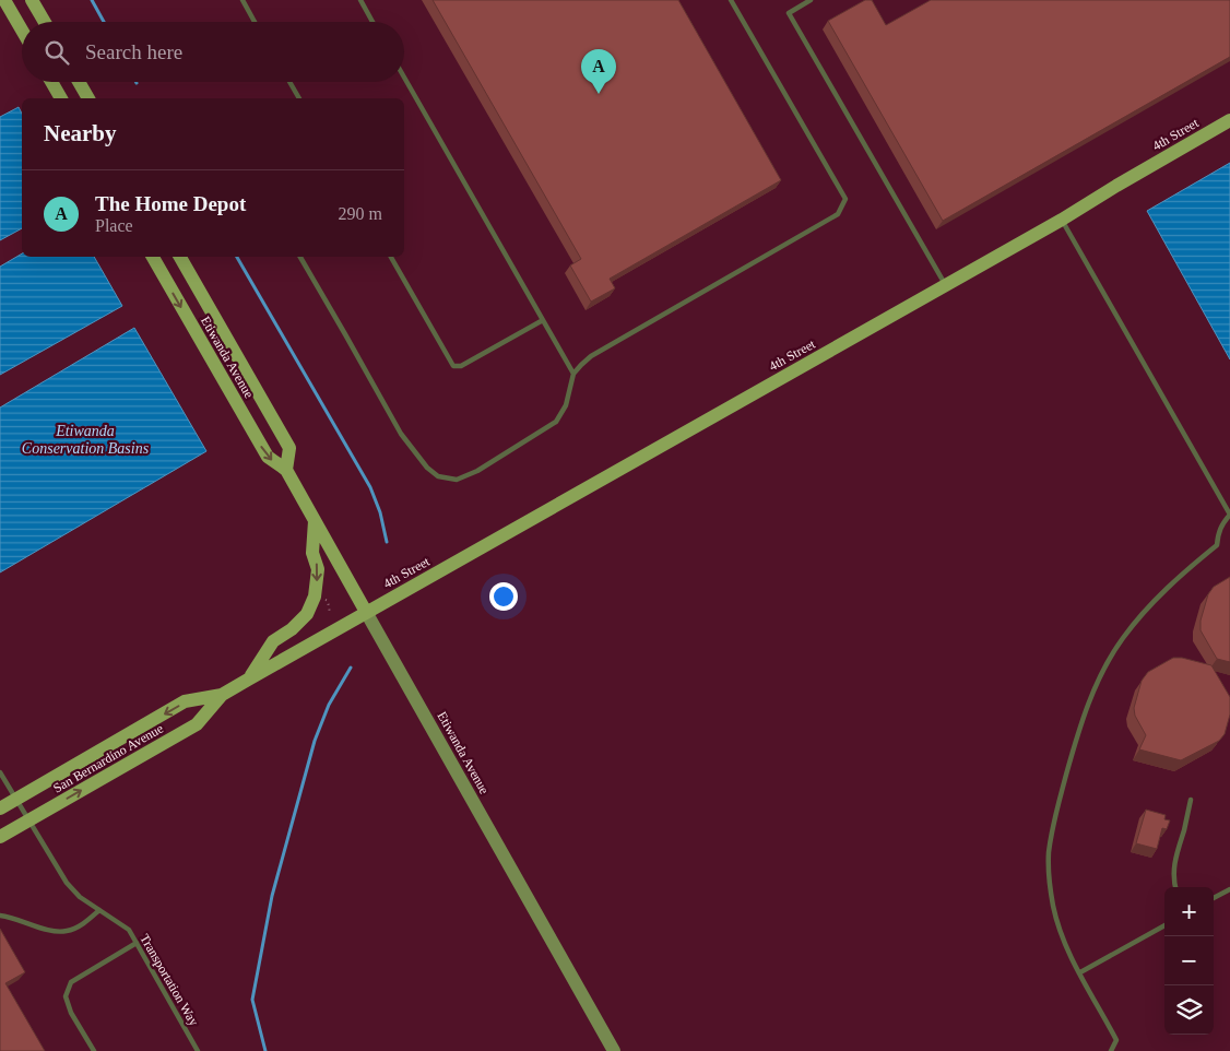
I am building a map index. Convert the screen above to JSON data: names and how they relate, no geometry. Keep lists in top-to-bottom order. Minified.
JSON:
{"streets":{"main road":["4th Street","Etiwanda Avenue","San Bernardino Avenue"],"lane":["Transportation Way"]},"crossings":[["4th Street","Etiwanda Avenue"],["4th Street","San Bernardino Avenue"],["Etiwanda Avenue","San Bernardino Avenue"],["San Bernardino Avenue","Transportation Way"]],"water":["Etiwanda Conservation Basins"],"page":{"search":"Search here","pins":"A","heading":"Nearby","list":[{"mark":"A","name":"The Home Depot","note":"Place","value":"290 m"}],"map_buttons":["+","−"]}}
